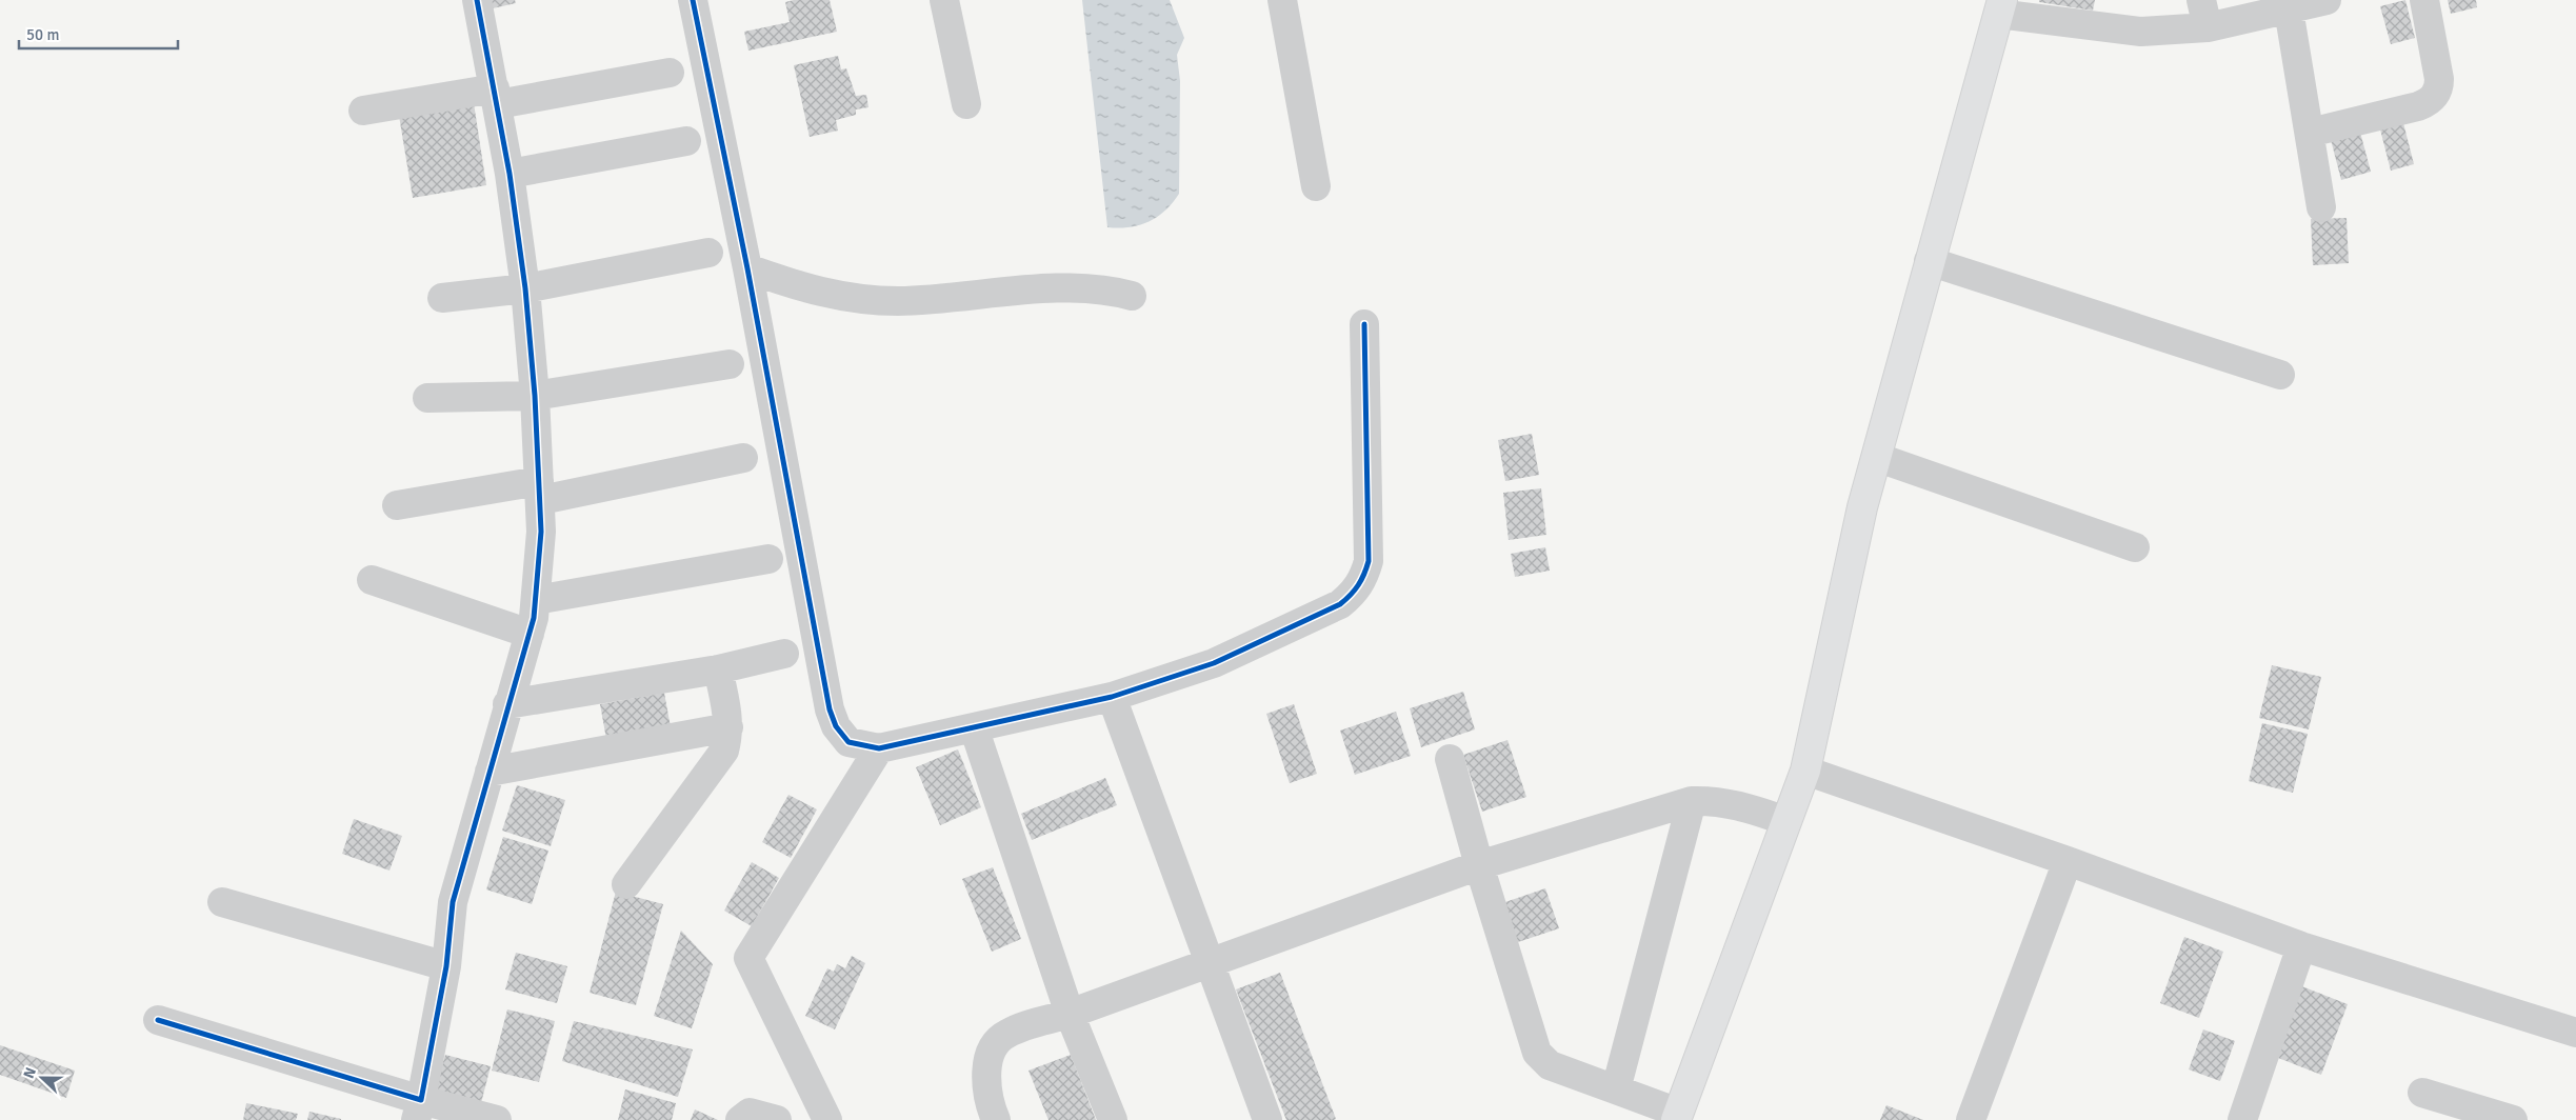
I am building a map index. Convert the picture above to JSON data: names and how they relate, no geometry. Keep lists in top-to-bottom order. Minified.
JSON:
{"scale_bar":"50 m","north":"left"}
